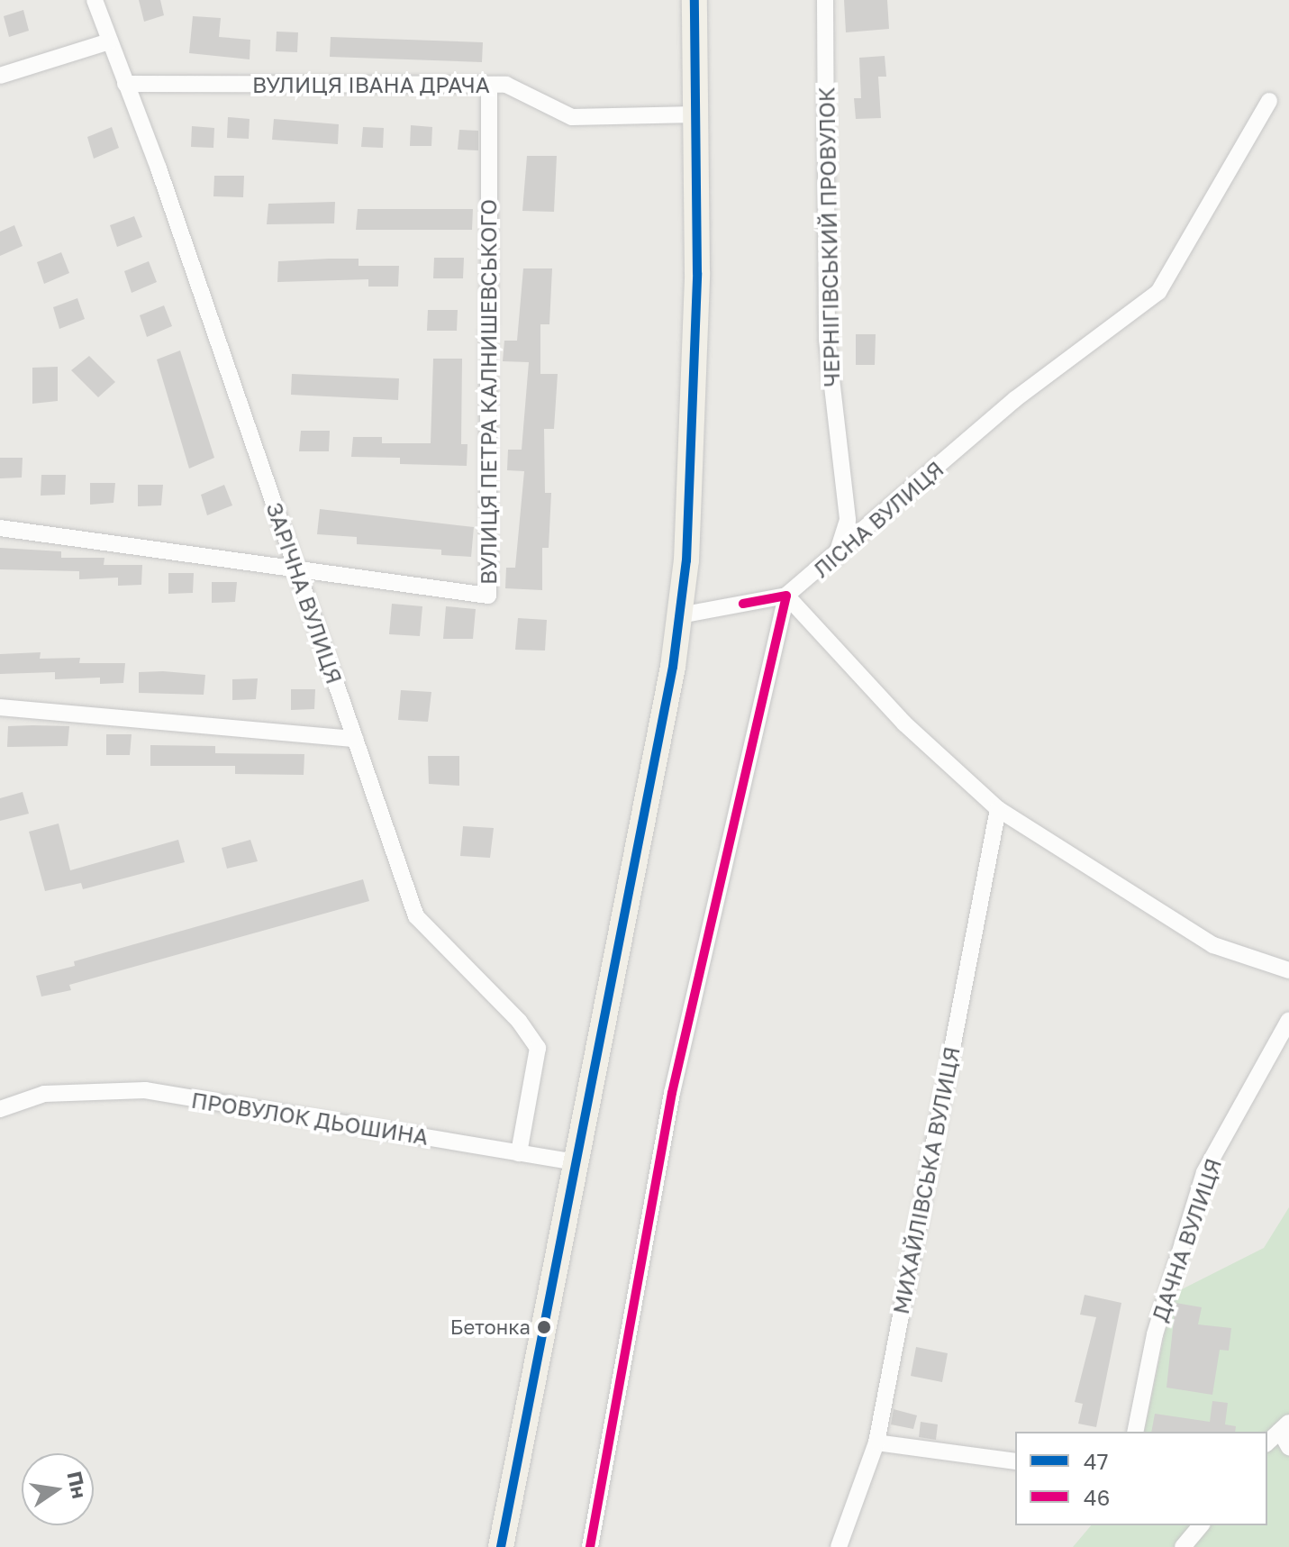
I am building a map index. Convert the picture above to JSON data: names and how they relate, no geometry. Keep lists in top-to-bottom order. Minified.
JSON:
{"streets":{"street":["ВУЛИЦЯ ІВАНА ДРАЧА","ЧЕРНІГІВСЬКИЙ ПРОВУЛОК","ВУЛИЦЯ ПЕТРА КАЛНИШЕВСЬКОГО","ЛІСНА ВУЛИЦЯ","ЗАРІЧНА ВУЛИЦЯ","ПРОВУЛОК ДЬОШИНА","МИХАЙЛІВСЬКА ВУЛИЦЯ","ДАЧНА ВУЛИЦЯ"]},"crossings":[["ВУЛИЦЯ ІВАНА ДРАЧА","ВУЛИЦЯ ПЕТРА КАЛНИШЕВСЬКОГО"],["ВУЛИЦЯ ІВАНА ДРАЧА","ЗАРІЧНА ВУЛИЦЯ"],["ЧЕРНІГІВСЬКИЙ ПРОВУЛОК","ЛІСНА ВУЛИЦЯ"],["ВУЛИЦЯ ПЕТРА КАЛНИШЕВСЬКОГО","ЗАРІЧНА ВУЛИЦЯ"],["ЗАРІЧНА ВУЛИЦЯ","ПРОВУЛОК ДЬОШИНА"]],"places":["Бетонка"],"lines":["transit line 47","transit line 46"],"legend":["47","46"],"north":"right"}
